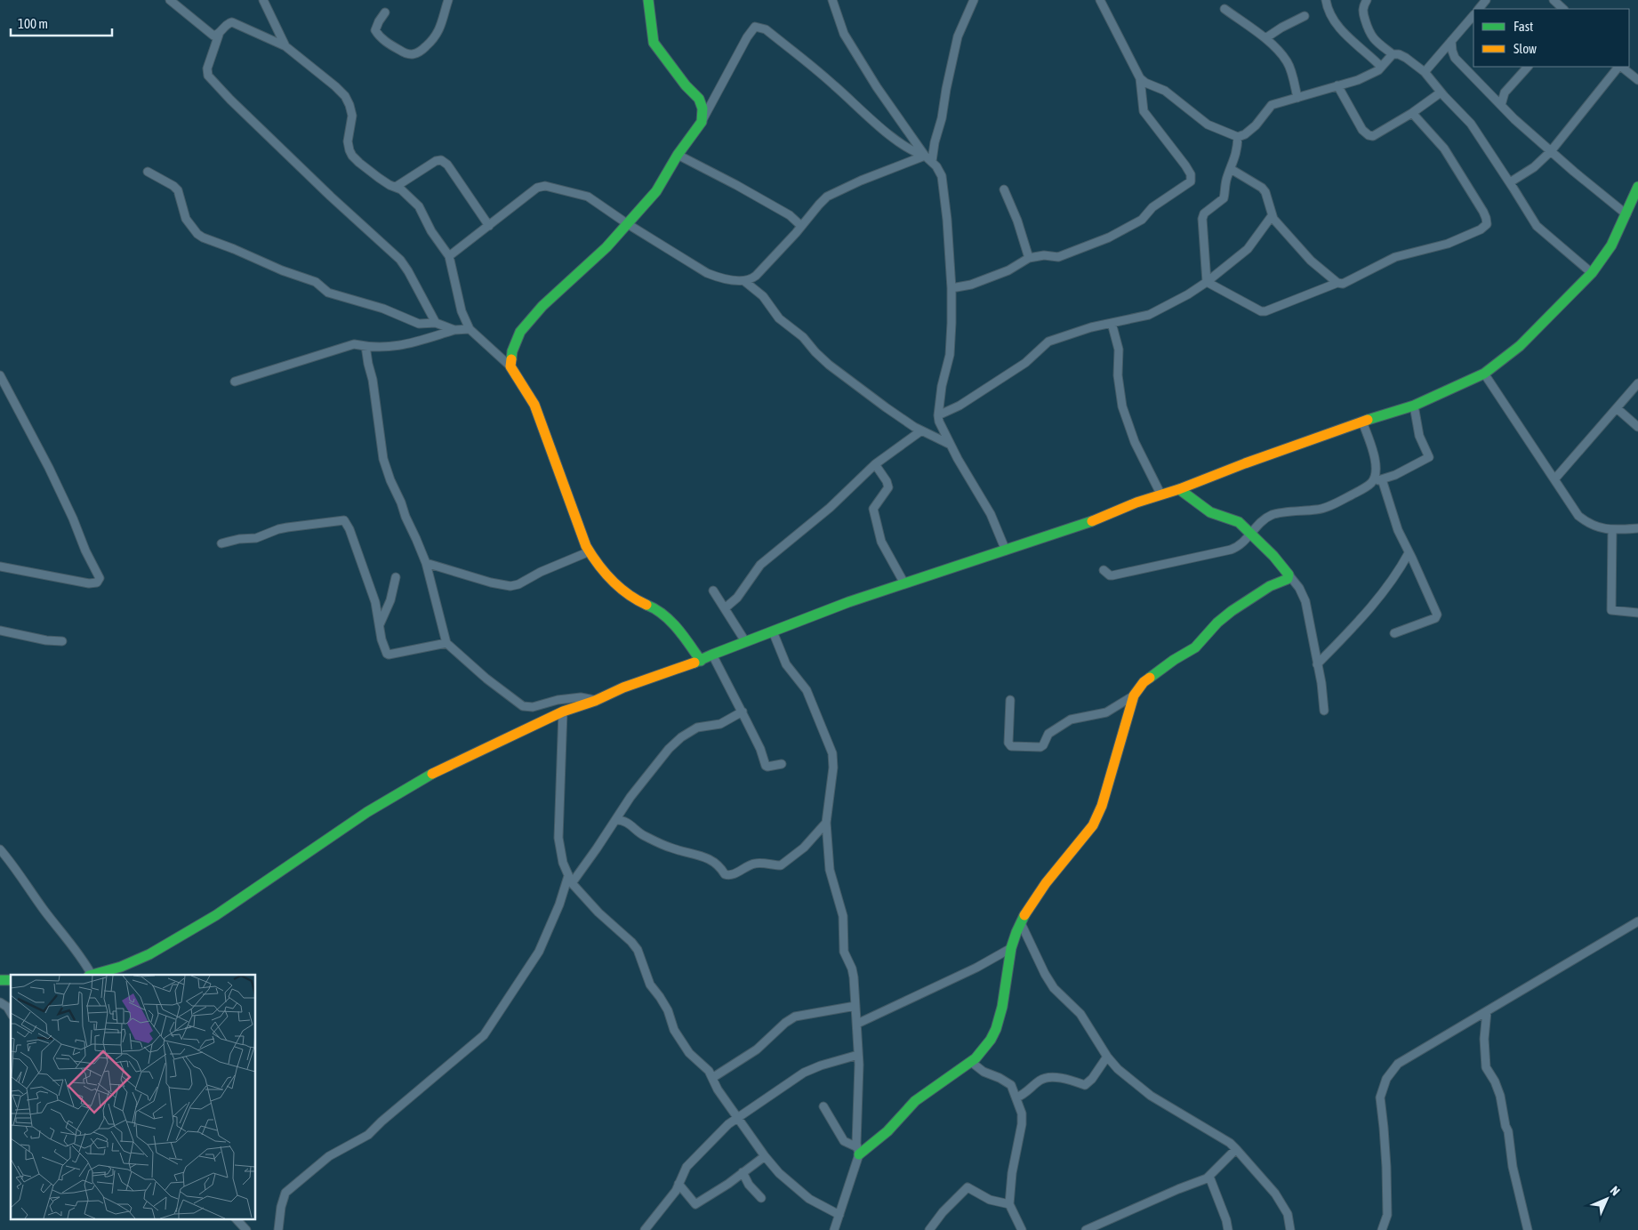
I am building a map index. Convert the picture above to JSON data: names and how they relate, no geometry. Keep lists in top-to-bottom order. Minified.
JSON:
{"legend":["Fast","Slow"],"scale_bar":"100 m","north":"top right"}
